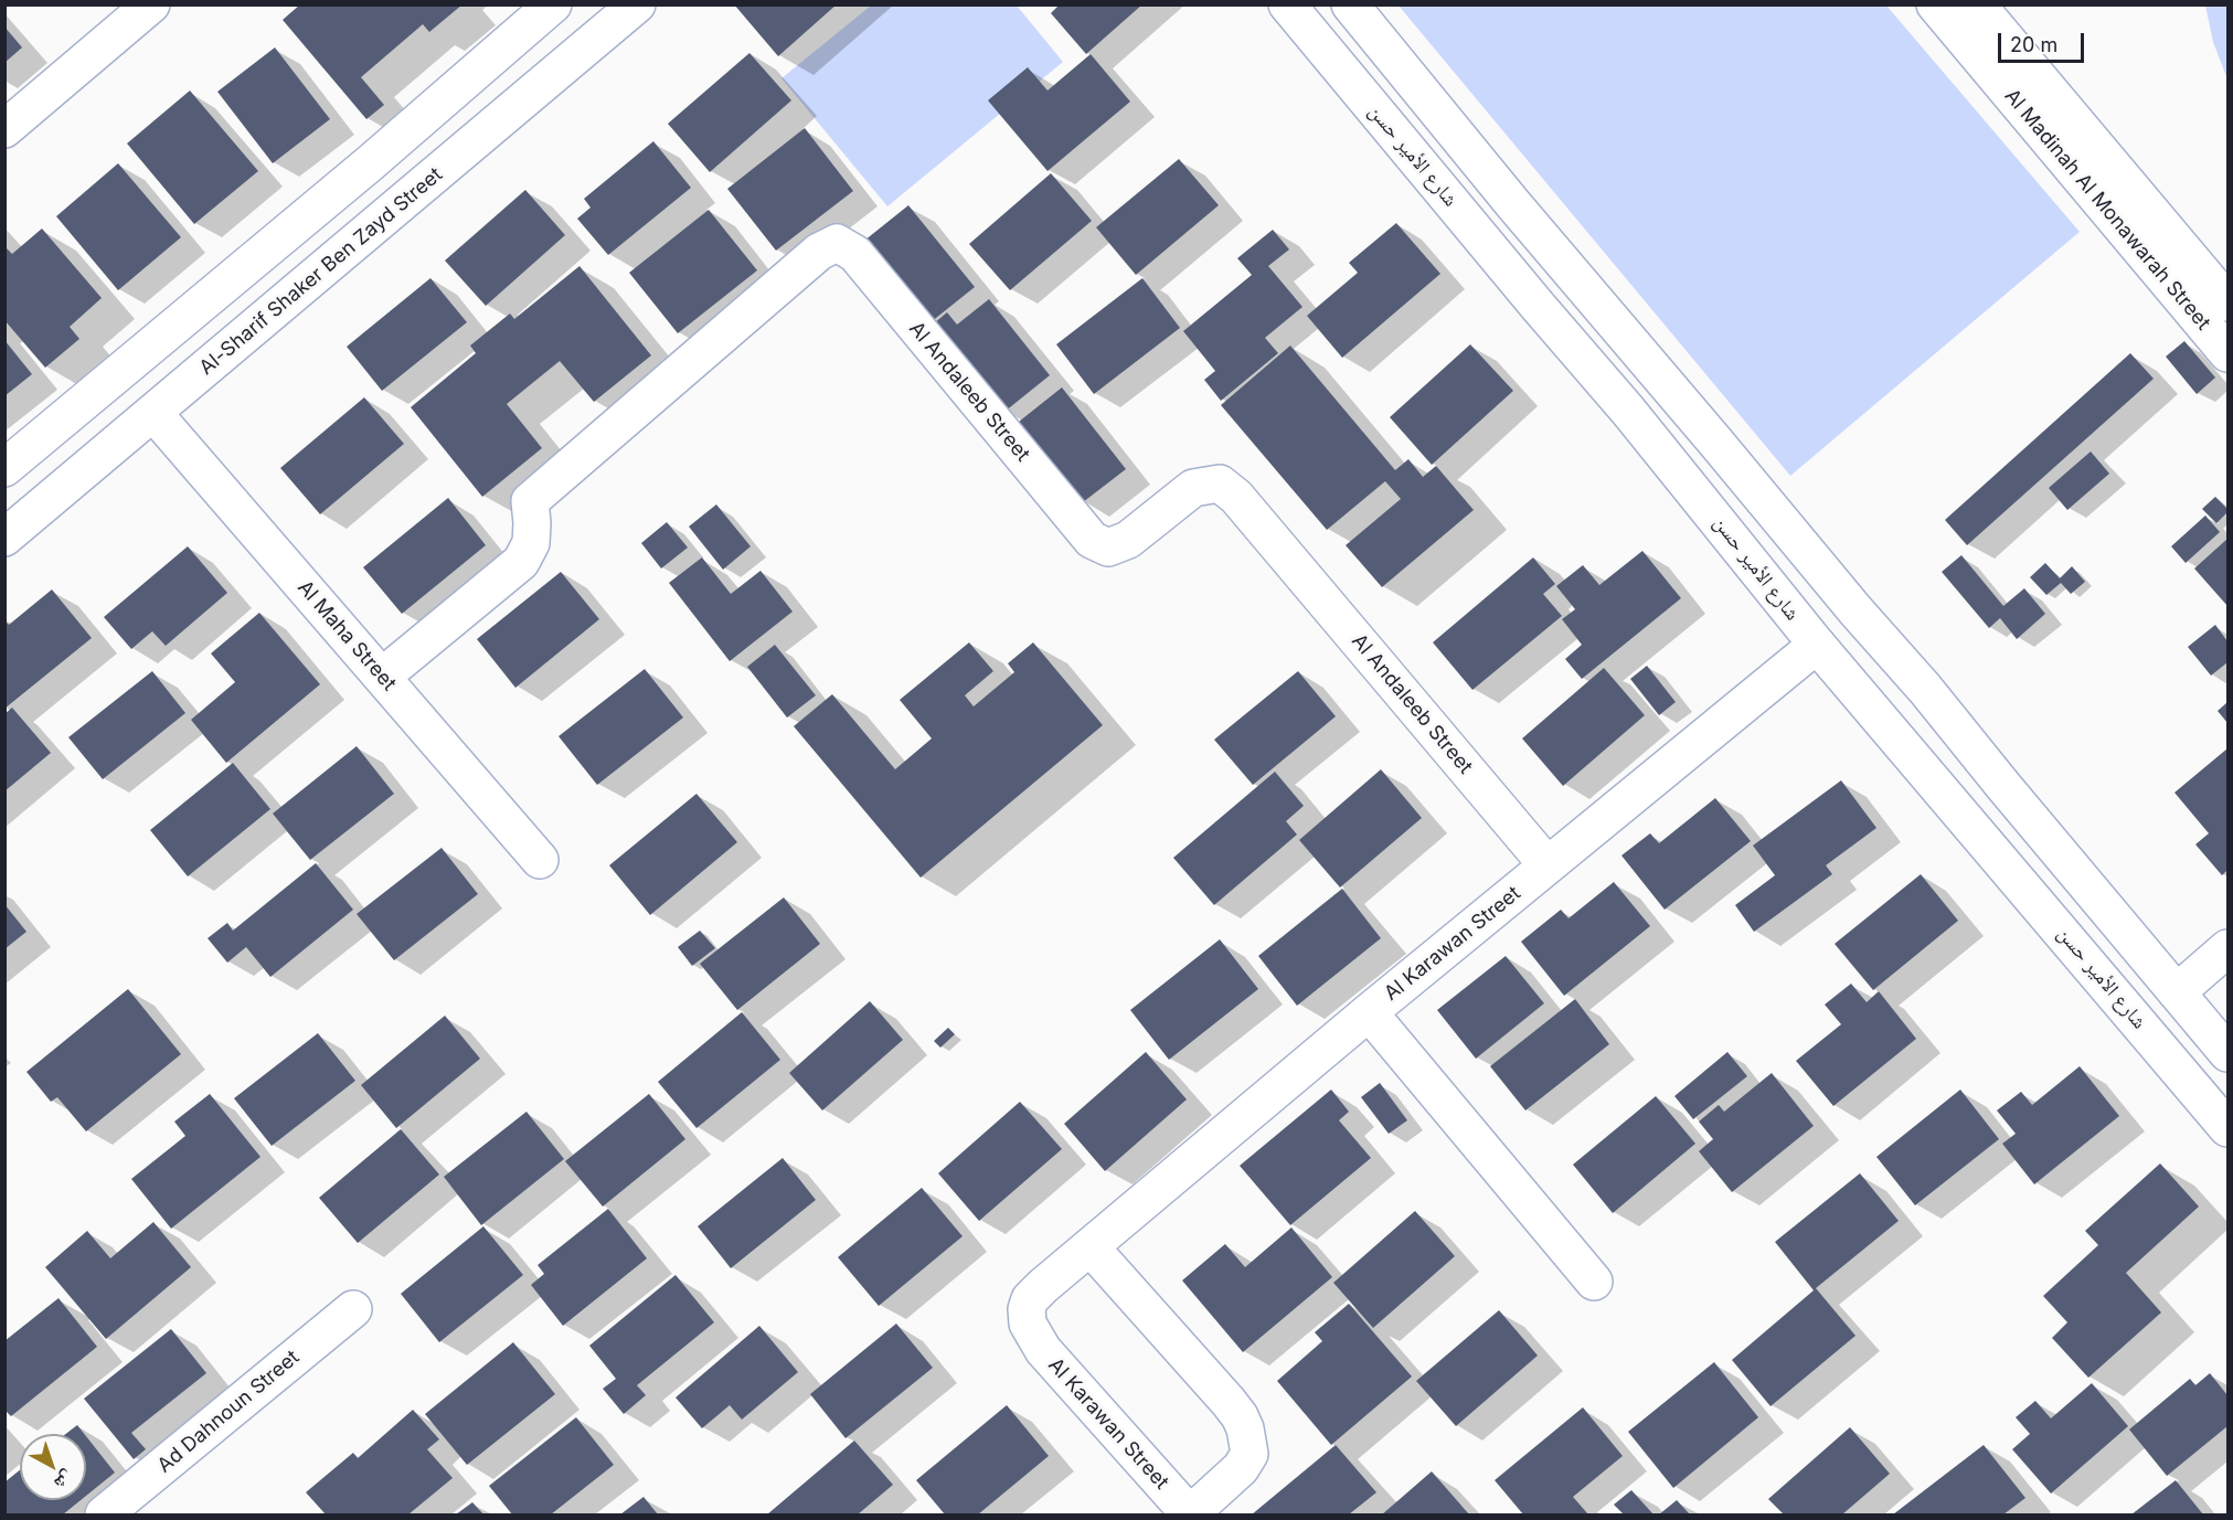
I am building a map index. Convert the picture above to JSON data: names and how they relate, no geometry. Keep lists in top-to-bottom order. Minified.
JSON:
{"streets":{"main road":["شارع الأمير حسن","Al Madinah Al Monawarah Street","Al-Sharif Shaker Ben Zayd Street","Al Andaleeb Street","Al Maha Street","Al Karawan Street","Ad Dahnoun Street"]},"crossings":[["شارع الأمير حسن","Al Karawan Street"],["Al-Sharif Shaker Ben Zayd Street","Al Maha Street"],["Al Andaleeb Street","Al Maha Street"],["Al Andaleeb Street","Al Karawan Street"]],"scale_bar":"20 m","north":"bottom right"}
